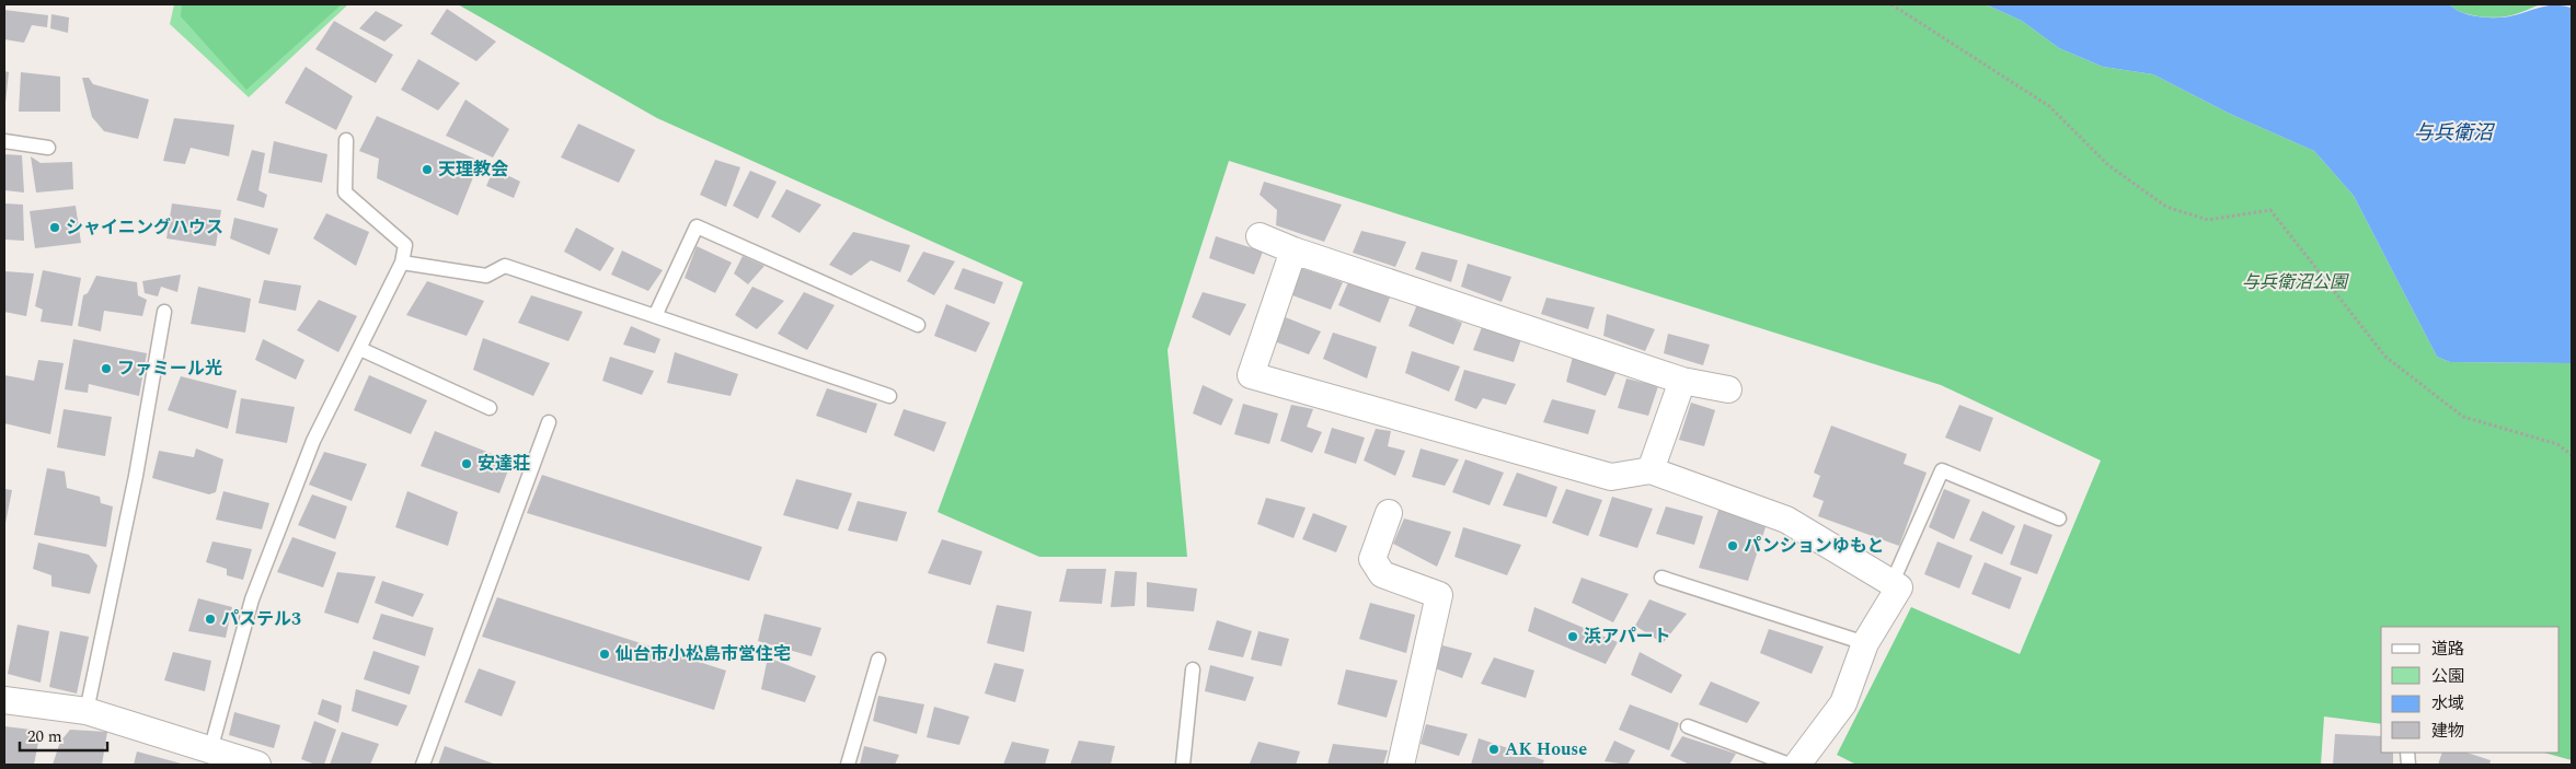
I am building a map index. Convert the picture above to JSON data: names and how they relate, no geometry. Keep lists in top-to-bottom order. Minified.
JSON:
{"water":["与兵衛沼"],"parks":["与兵衛沼公園"],"places":["天理教会","シャイニングハウス","ファミール光","安達荘","パンションゆもと","パステル3","浜アパート","仙台市小松島市営住宅","AK House"],"legend":["道路","公園","水域","建物"],"scale_bar":"20 m"}
